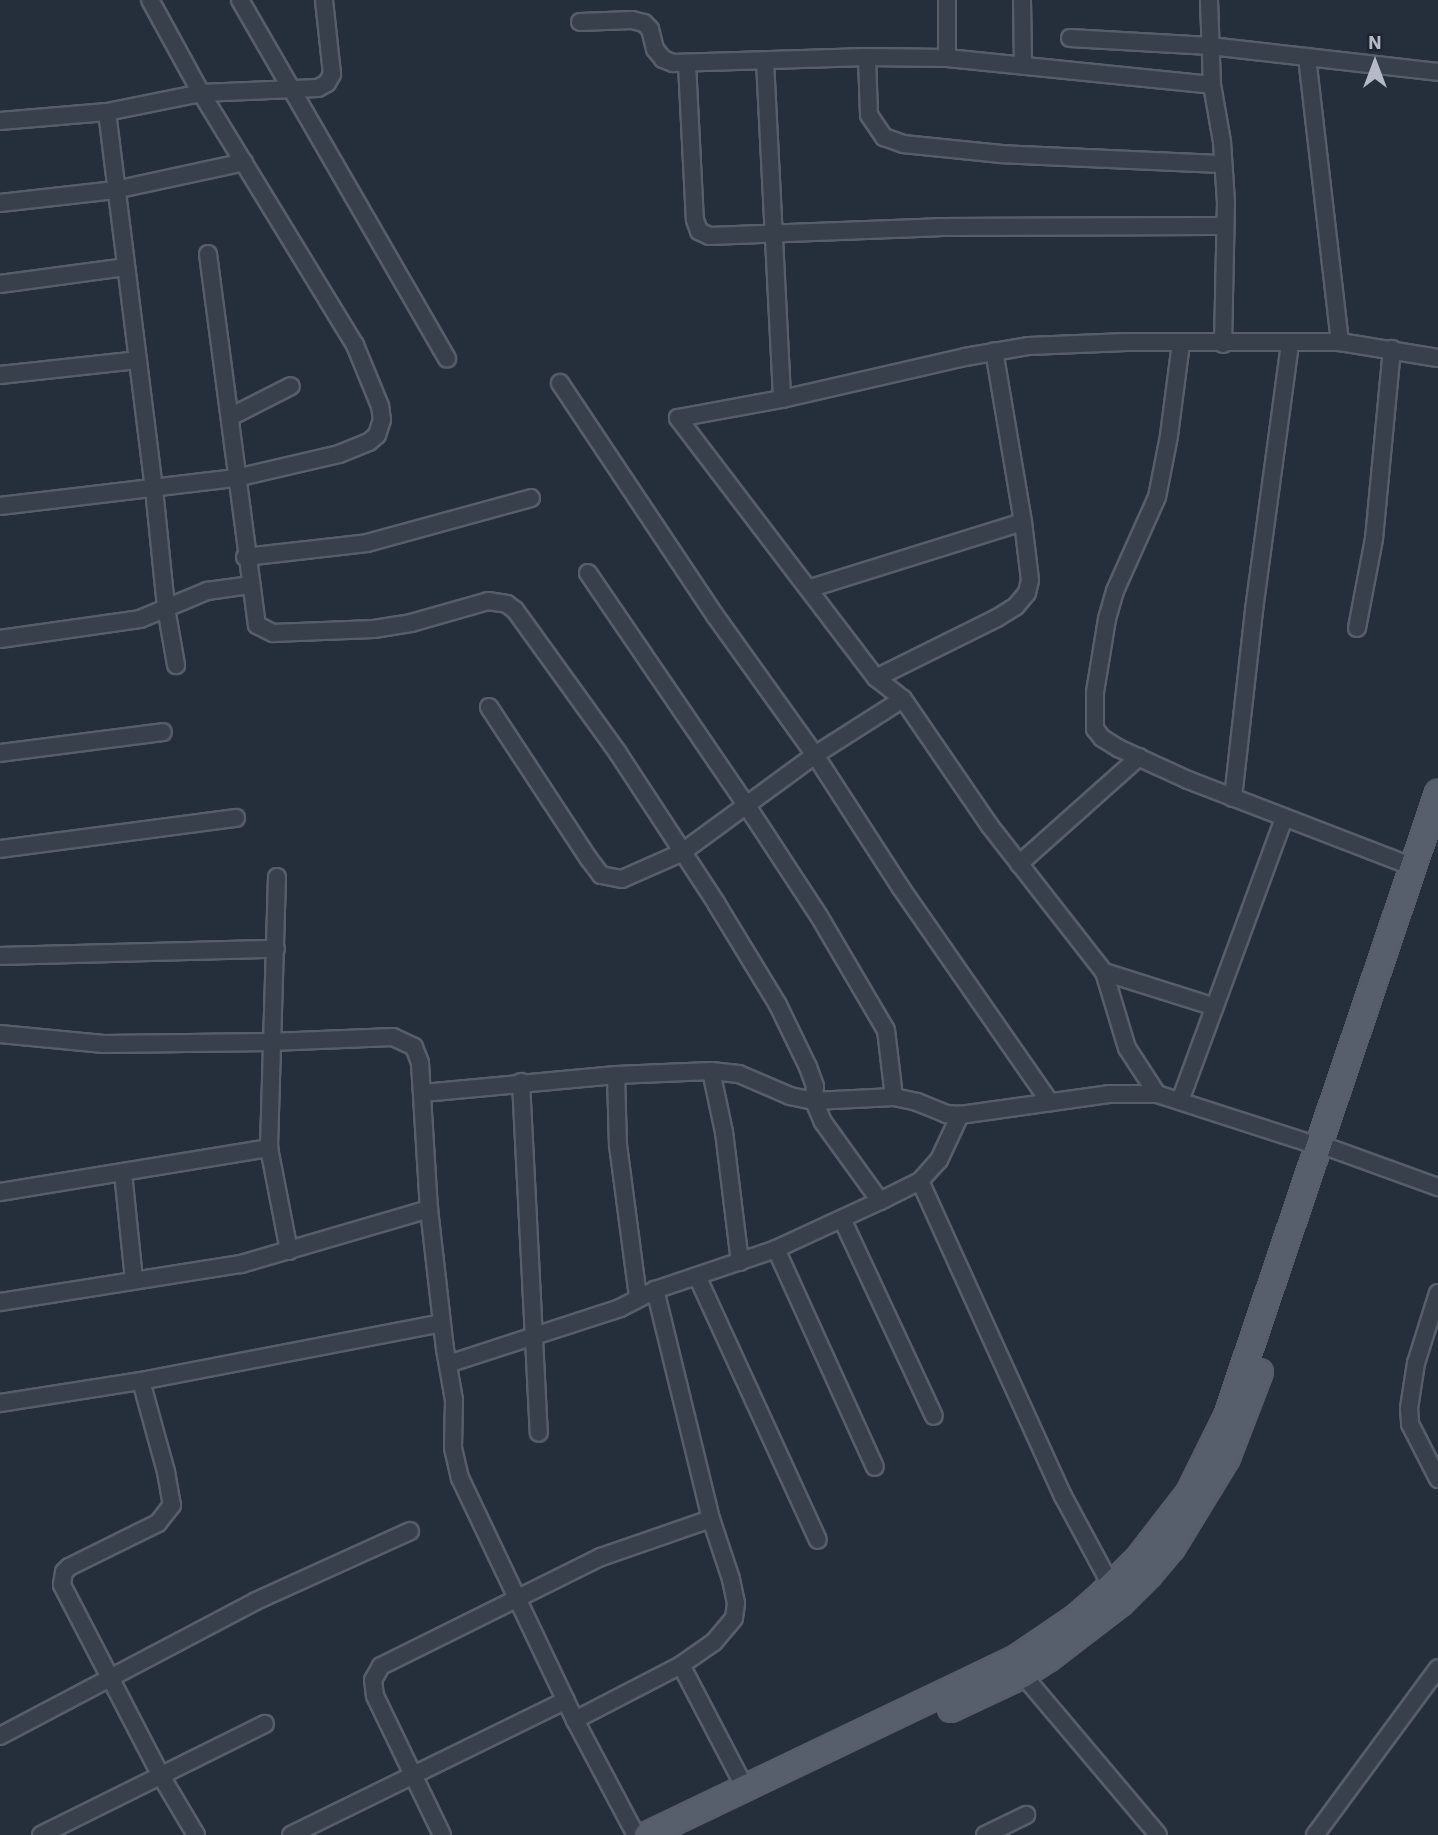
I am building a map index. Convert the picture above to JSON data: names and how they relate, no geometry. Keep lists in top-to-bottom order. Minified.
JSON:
{"north":"top"}
